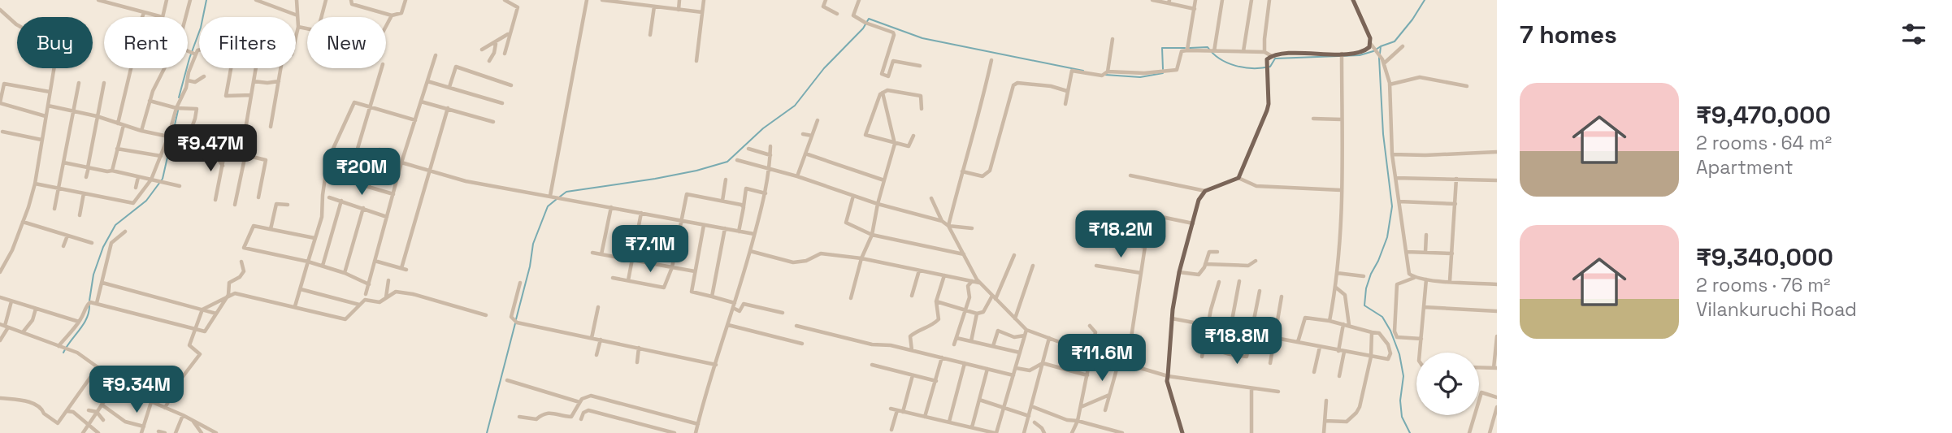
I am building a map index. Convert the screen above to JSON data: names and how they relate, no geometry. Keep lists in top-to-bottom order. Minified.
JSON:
{"page":{"heading":"7 homes","chip":["Buy","Rent","Filters","New"],"list":[{"name":"₹9,470,000","note":"2 rooms · 64 m² · Apartment"},{"name":"₹9,340,000","note":"2 rooms · 76 m² · Vilankuruchi Road"}],"price":["₹9.47M","₹20M","₹18.2M","₹7.1M","₹18.8M","₹11.6M","₹9.34M"]}}
